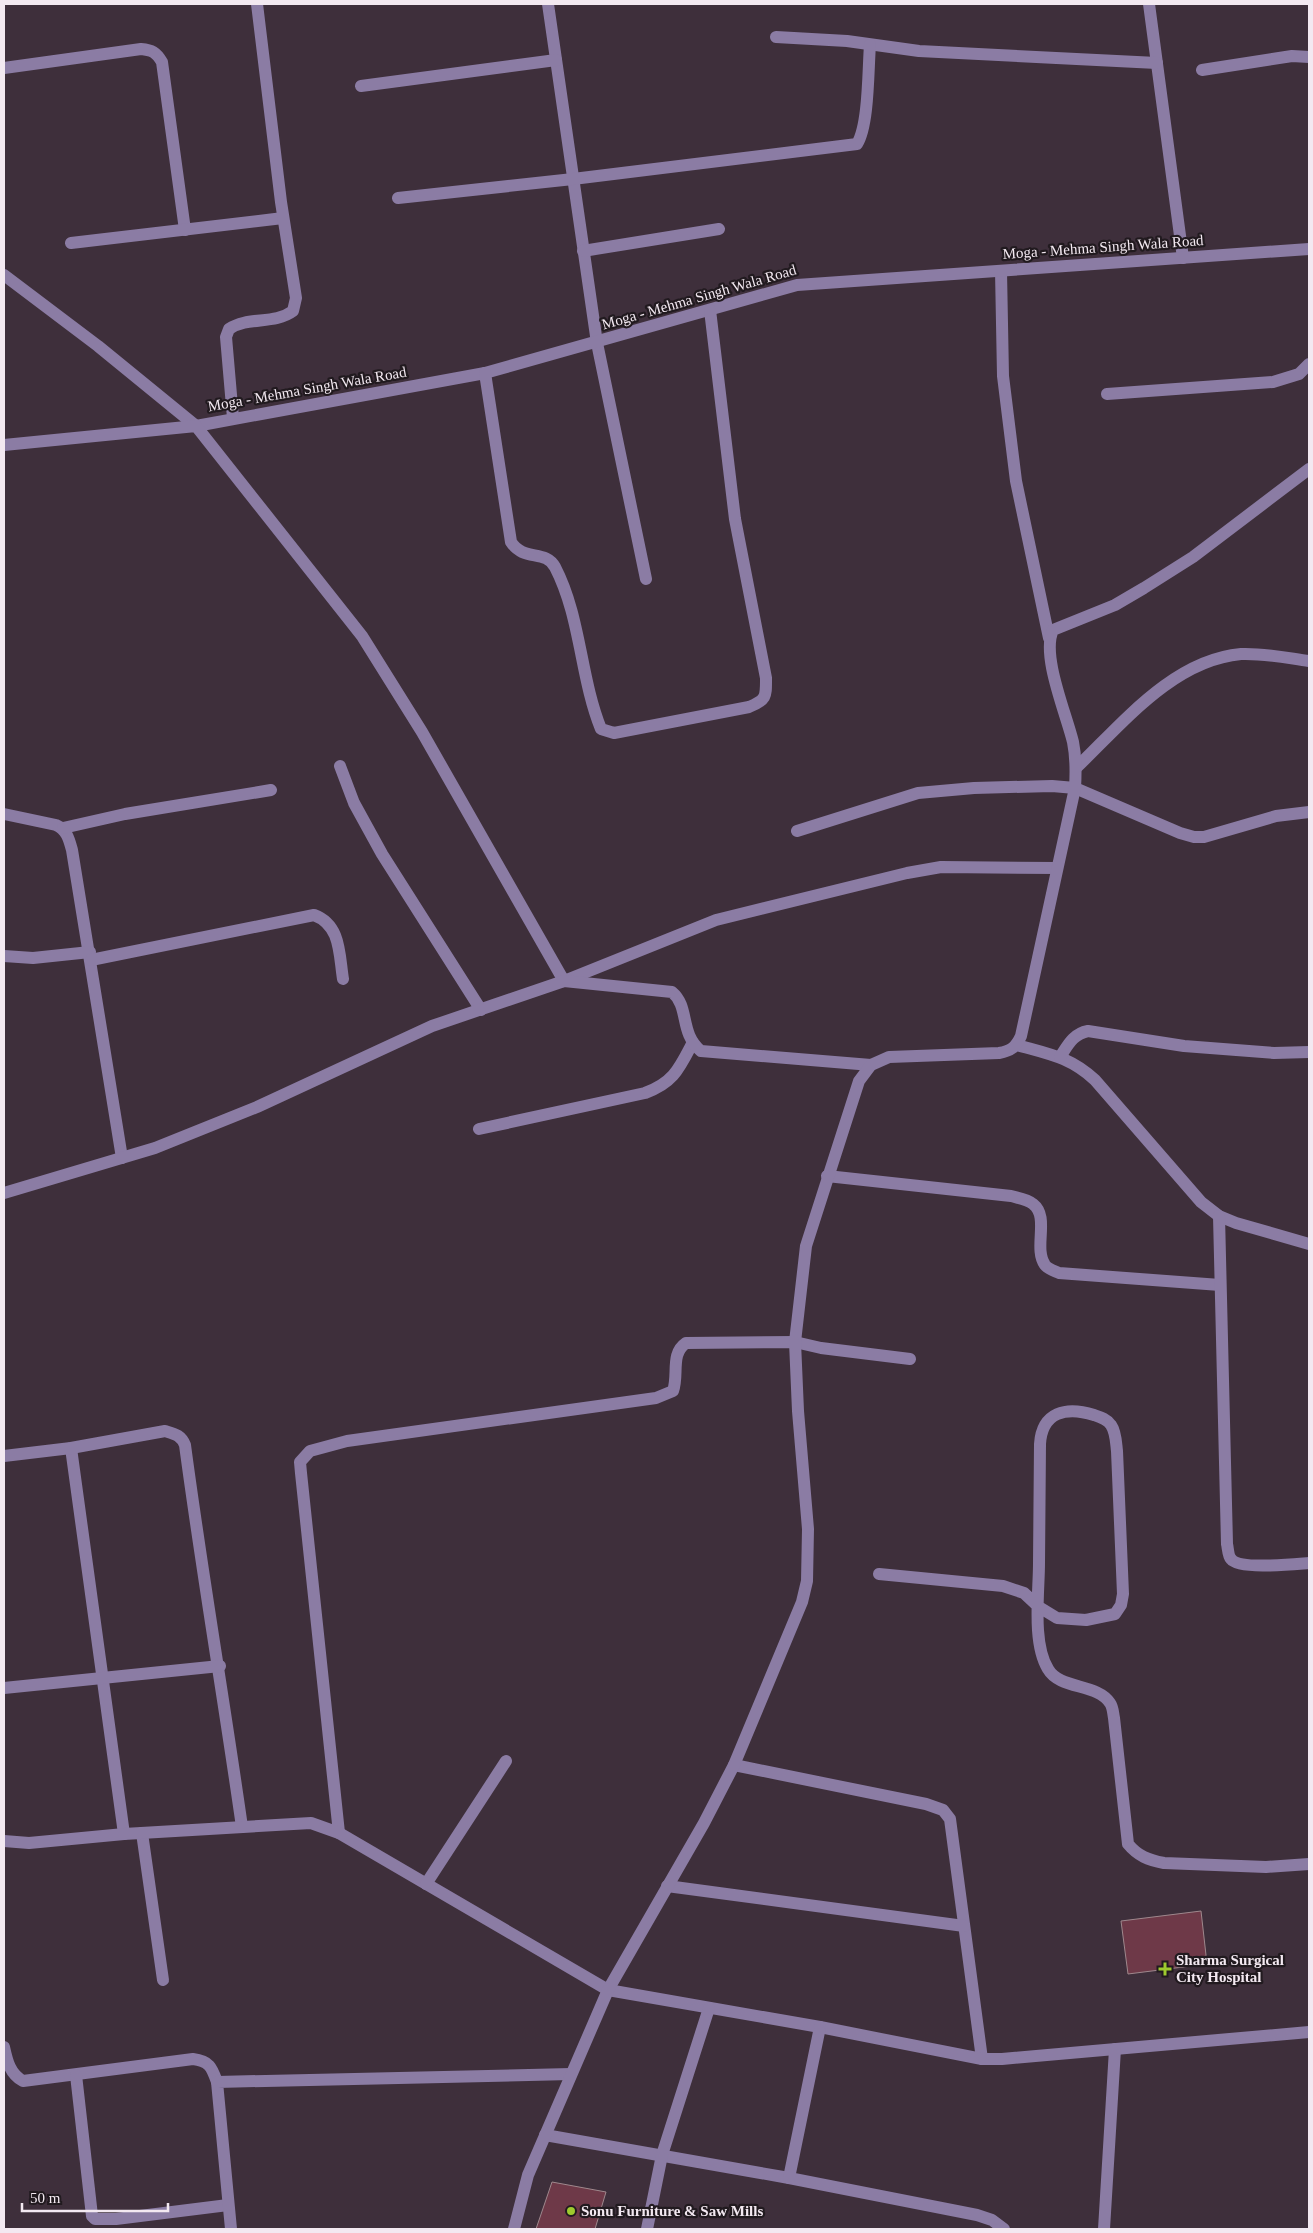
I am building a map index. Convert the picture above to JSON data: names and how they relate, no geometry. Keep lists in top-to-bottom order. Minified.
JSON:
{"streets":{"street":["Moga - Mehma Singh Wala Road"]},"places":{"health":["Sharma Surgical City Hospital"],"other":["Sonu Furniture & Saw Mills"]},"scale_bar":"50 m"}
